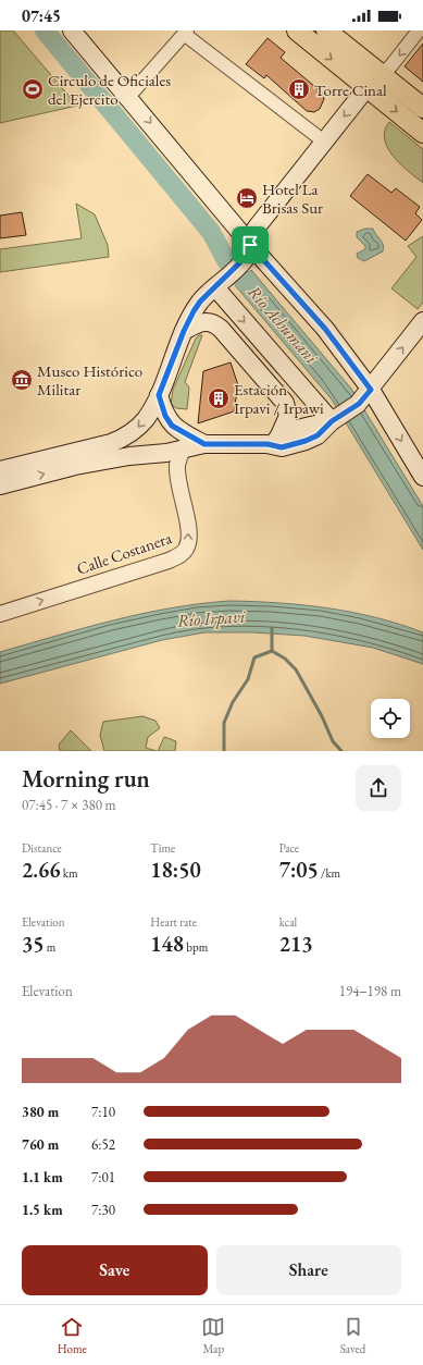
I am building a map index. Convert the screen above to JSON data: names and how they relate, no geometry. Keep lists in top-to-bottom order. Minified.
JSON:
{"streets":{"street":["Calle Costanera"]},"one_way":["Calle Costanera"],"water":["Río Achumani","Río Irpavi"],"places":{"sports":["Circulo de Oficiales del Ejercito"],"building":["Torre Cinal","Estación Irpavi / Irpawi"],"hotel":["Hotel La Brisas Sur"],"museum":["Museo Histórico Militar"]},"page":{"status":"07:45","heading":["Morning run","07:45 · 7 × 380 m"],"stats":[["Distance","2.66 km"],["Time","18:50"],["Pace","7:05 /km"],["Elevation","35 m"],["Heart rate","148 bpm"],["kcal","213"]],"chart":["Elevation","194–198 m"],"list":[{"name":"380 m","note":"7:10"},{"name":"760 m","note":"6:52"},{"name":"1.1 km","note":"7:01"},{"name":"1.5 km","note":"7:30"}],"buttons":["Save","Share"],"tabs":["Home","Map","Saved"]}}
